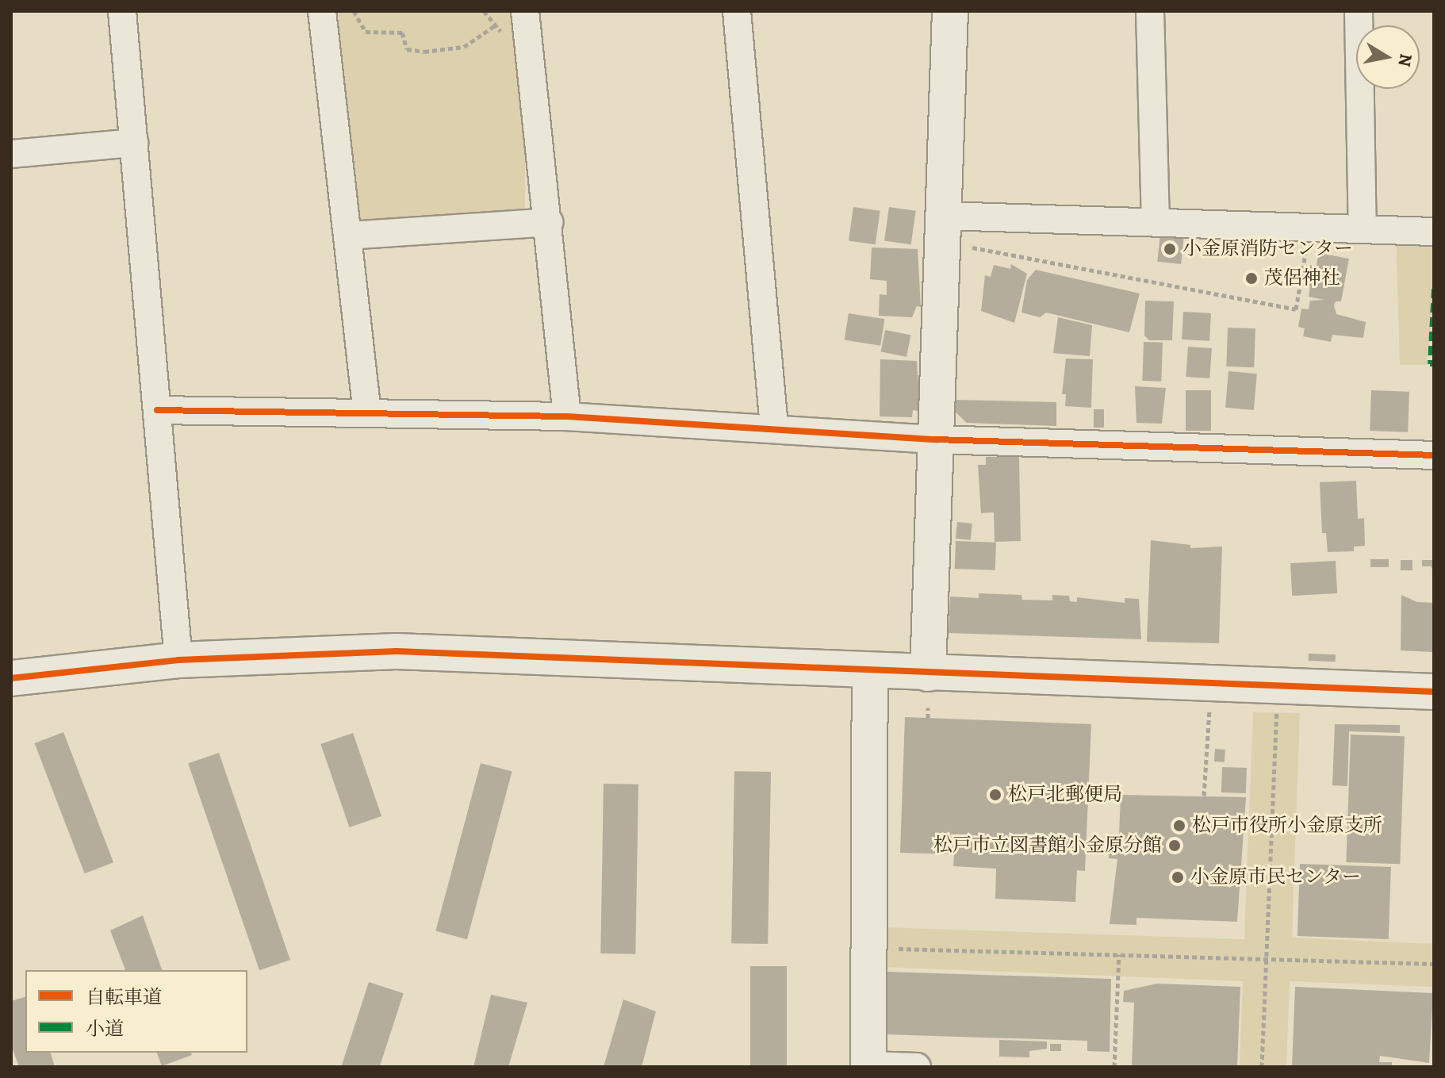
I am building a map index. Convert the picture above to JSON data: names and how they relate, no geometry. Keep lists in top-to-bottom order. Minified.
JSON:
{"places":["小金原消防センター","茂侶神社","松戸北郵便局","松戸市役所小金原支所","松戸市立図書館小金原分館","小金原市民センター"],"legend":["自転車道","小道"],"north":"right"}
